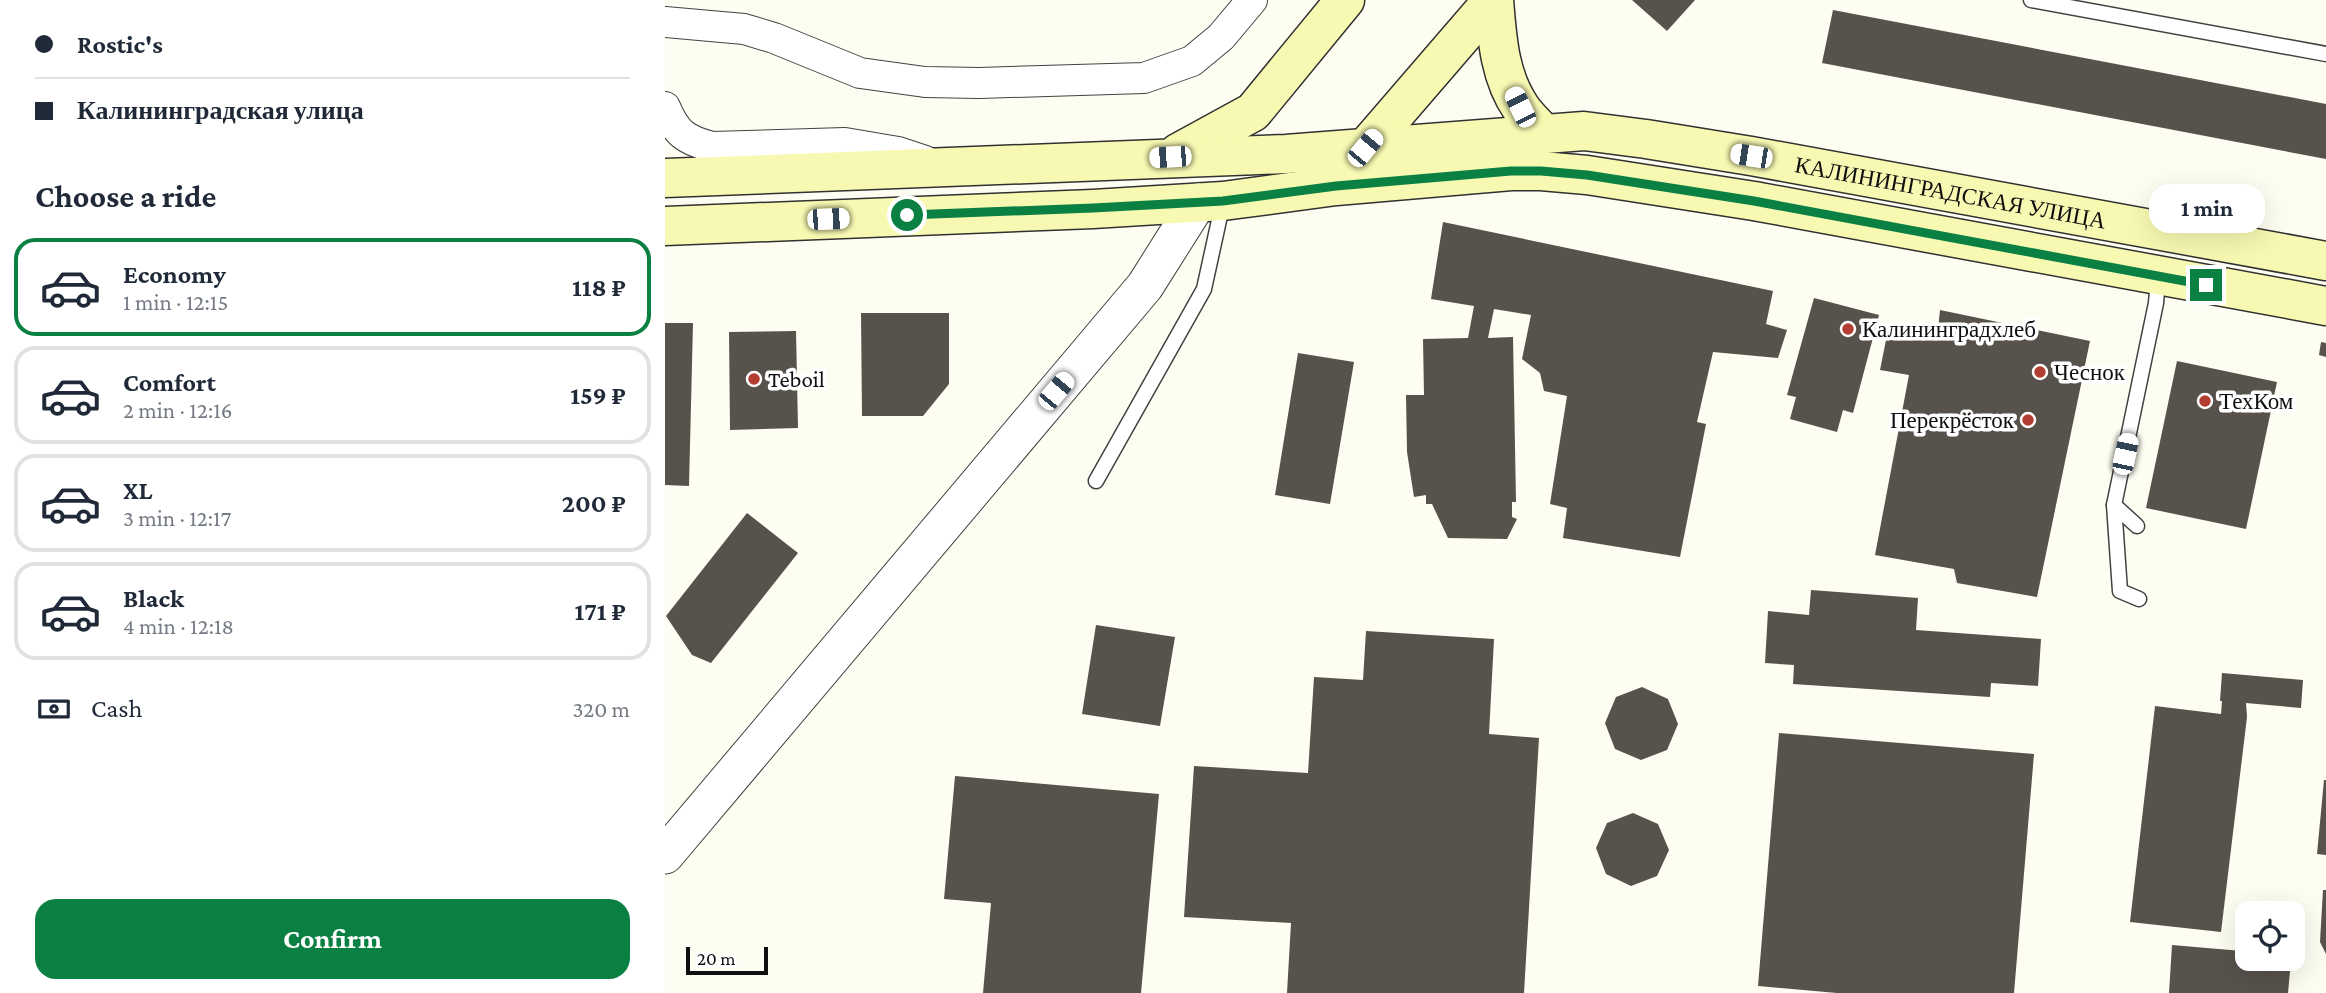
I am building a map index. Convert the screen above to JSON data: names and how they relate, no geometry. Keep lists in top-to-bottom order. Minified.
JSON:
{"streets":{"main road":["КАЛИНИНГРАДСКАЯ УЛИЦА"]},"places":["Калининградхлеб","Чеснок","Teboil","ТехКом","Перекрёсток"],"scale_bar":"20 m","page":{"banner":["Rostic's","Калининградская улица"],"heading":"Choose a ride","bubble":"1 min","list":[{"name":"Economy","note":"1 min · 12:15","value":"118 ₽"},{"name":"Comfort","note":"2 min · 12:16","value":"159 ₽"},{"name":"XL","note":"3 min · 12:17","value":"200 ₽"},{"name":"Black","note":"4 min · 12:18","value":"171 ₽"}],"pay":["Cash","320 m"],"buttons":"Confirm","scale":"20 m"}}
